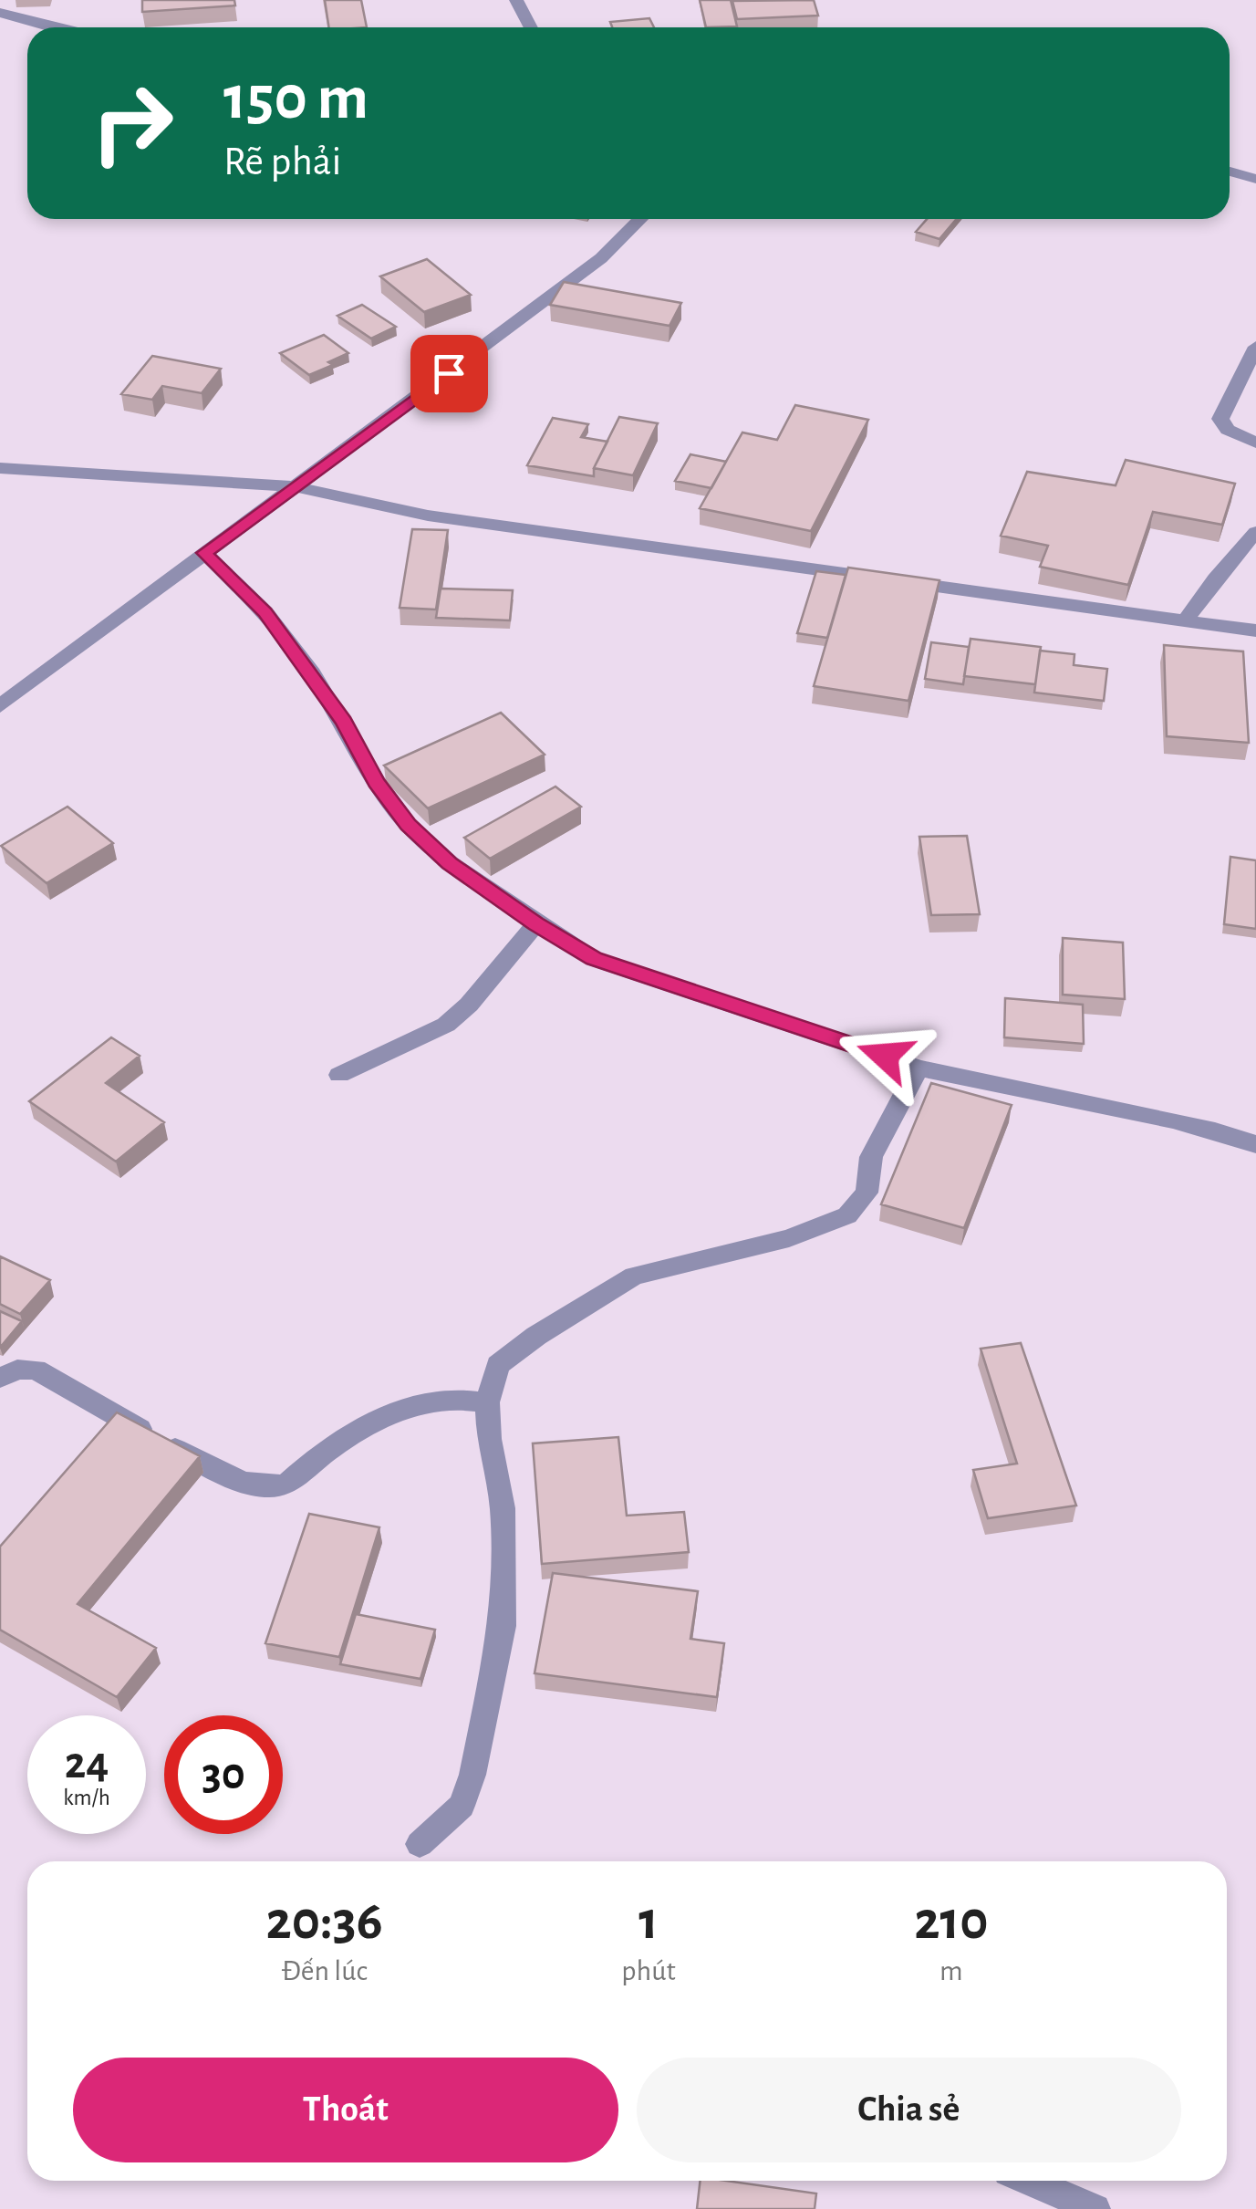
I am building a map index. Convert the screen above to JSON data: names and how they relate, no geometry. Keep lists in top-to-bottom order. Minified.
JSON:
{"page":{"turn":["150 m","Rẽ phải"],"speed":"24 km/h","limit":"30","eta":["20:36","Đến lúc","1","phút","210","m"],"buttons":["Thoát","Chia sẻ"]}}
